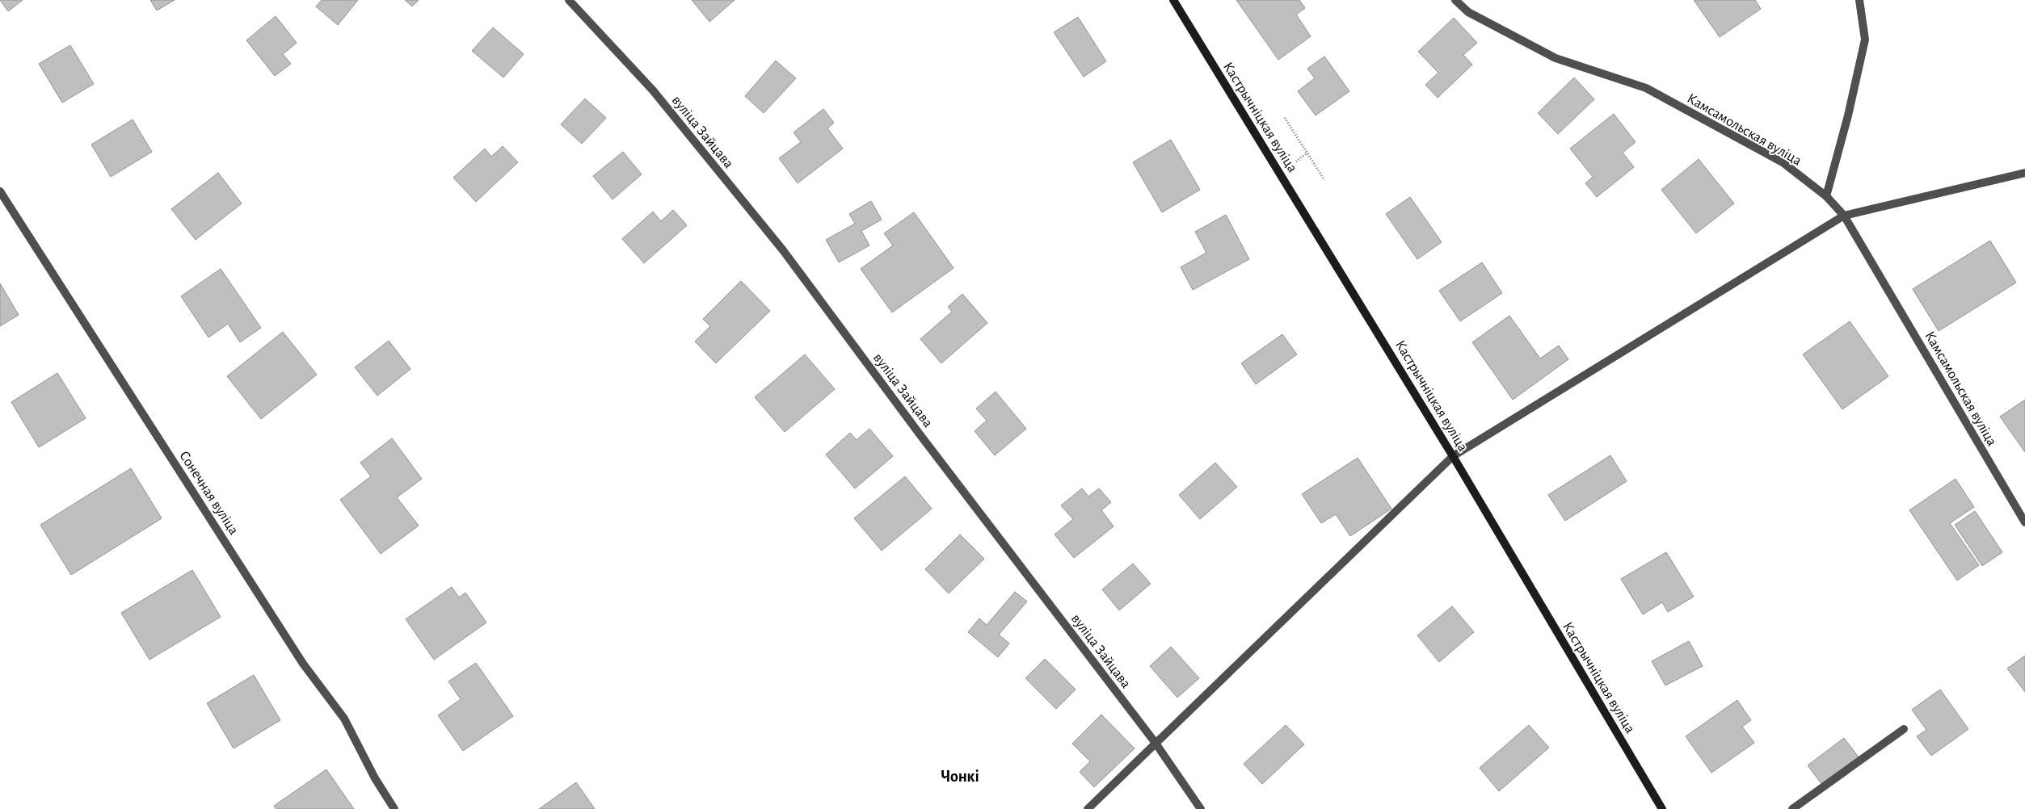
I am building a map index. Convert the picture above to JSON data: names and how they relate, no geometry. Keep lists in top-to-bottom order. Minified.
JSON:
{"streets":{"street":["Кастрычніцкая вуліца","Камсамольская вуліца","вуліца Зайцава","Сонечная вуліца"]},"districts":["Чонкі"]}
